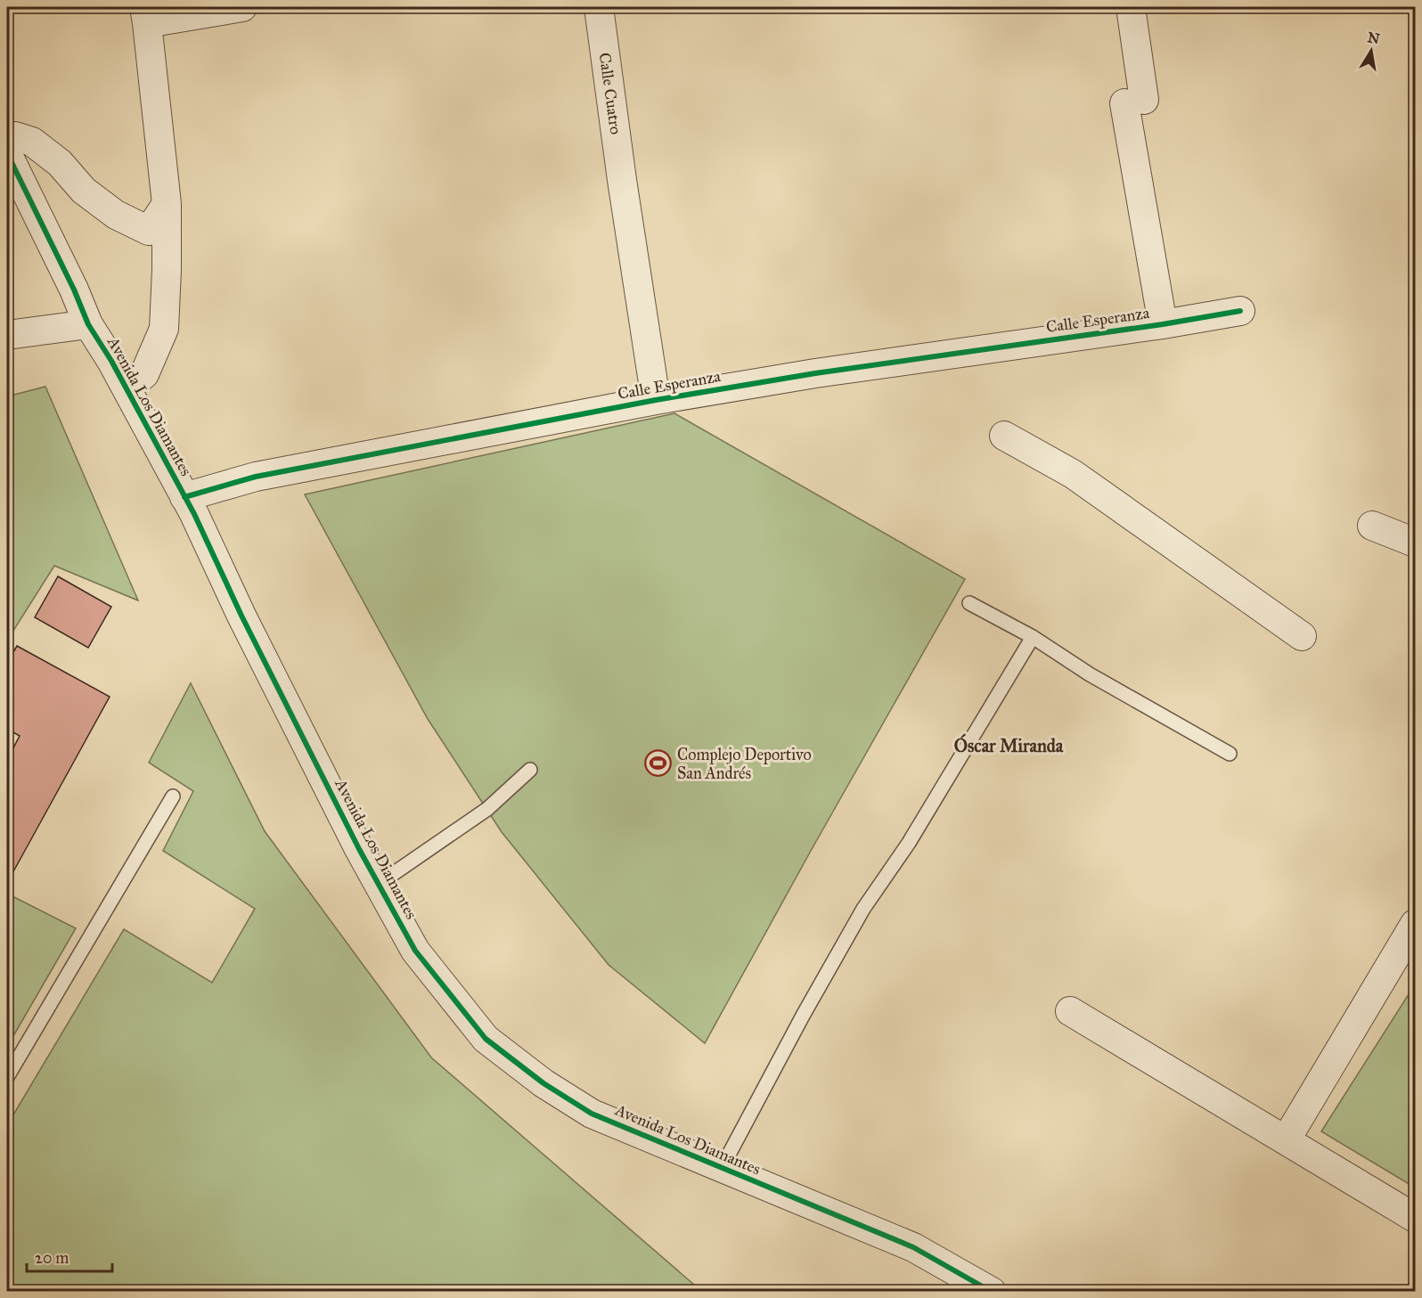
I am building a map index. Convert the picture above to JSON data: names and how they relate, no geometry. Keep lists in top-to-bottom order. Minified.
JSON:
{"streets":{"street":["Calle Cuatro","Calle Esperanza","Avenida Los Diamantes"]},"crossings":[["Calle Cuatro","Calle Esperanza"],["Calle Esperanza","Avenida Los Diamantes"]],"districts":["Óscar Miranda"],"places":{"sports":["Complejo Deportivo San Andrés"]},"scale_bar":"20 m","north":"top"}
